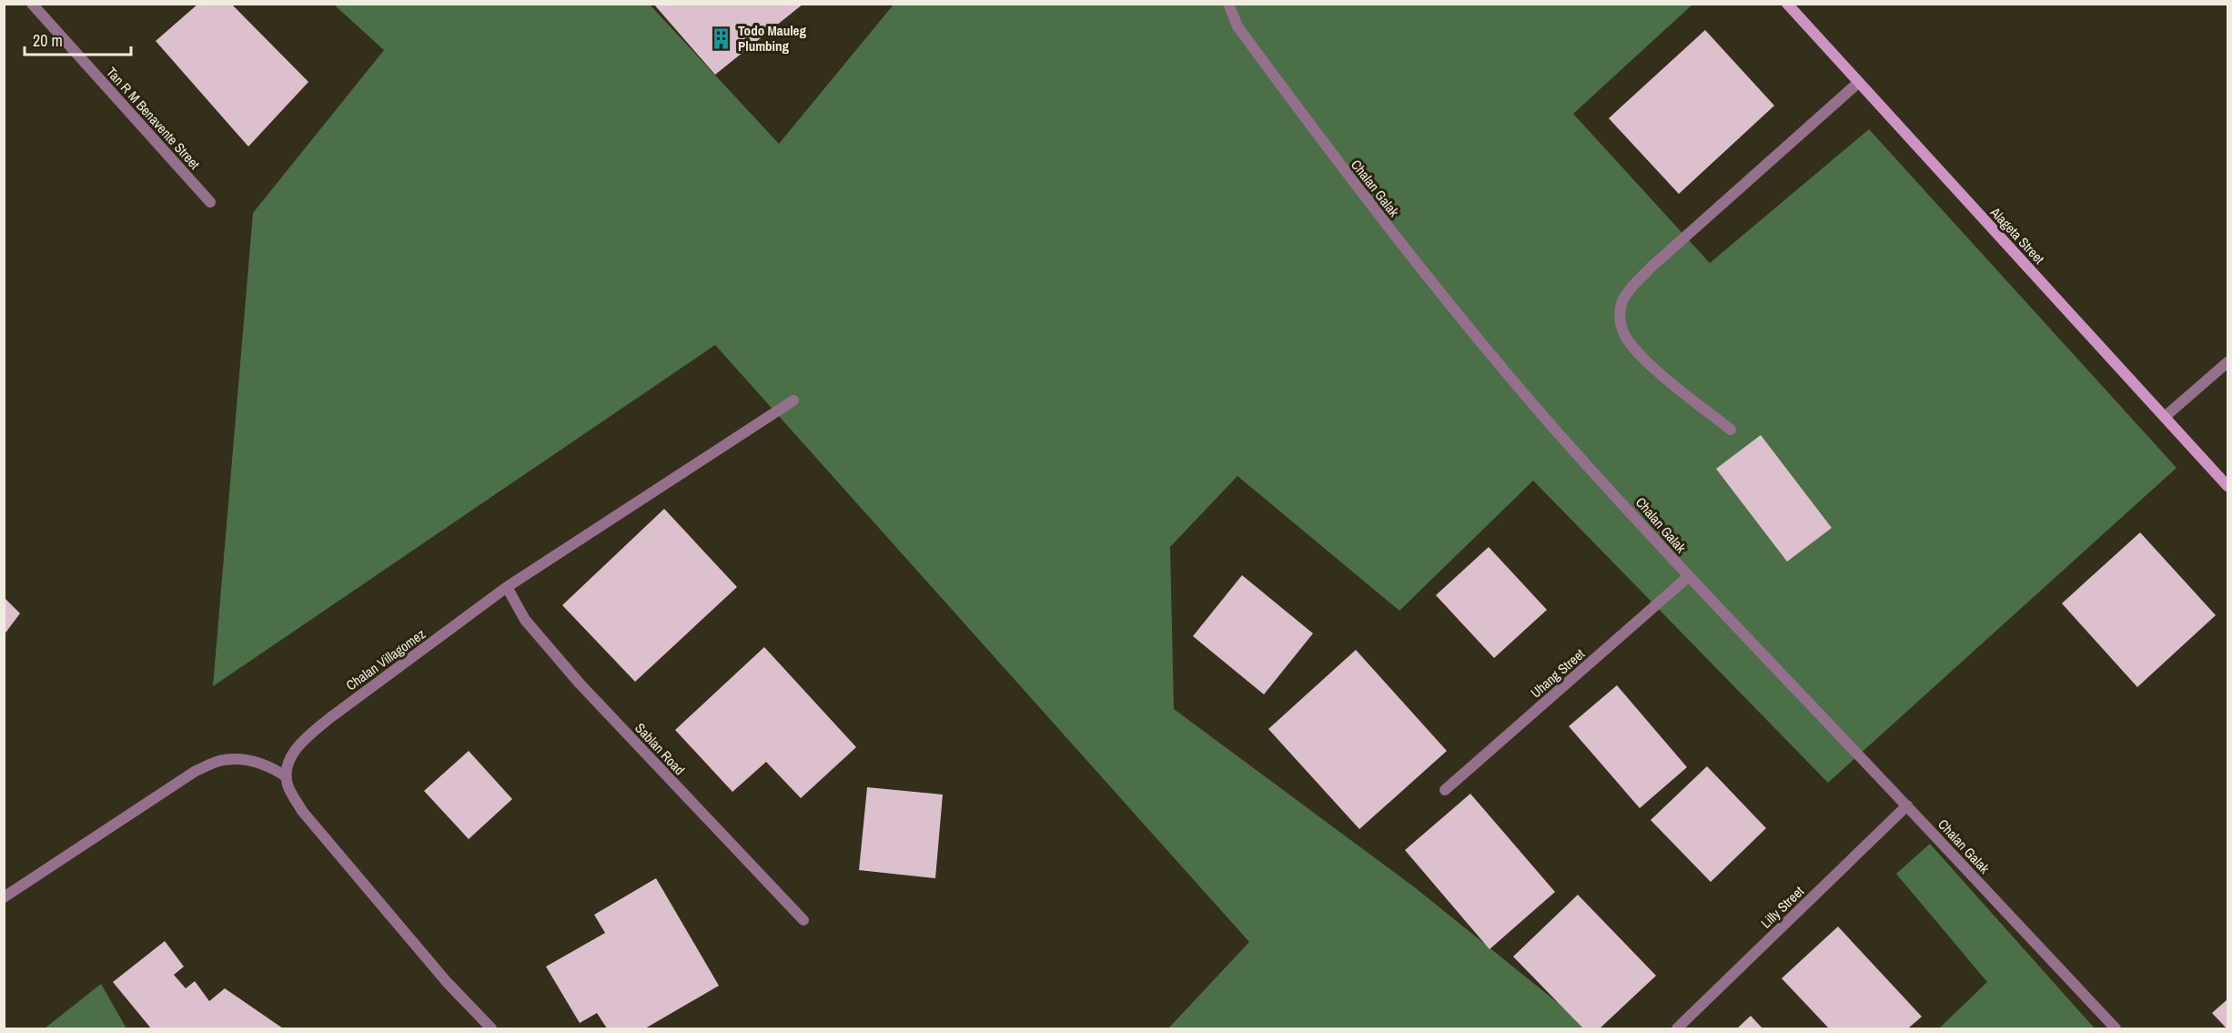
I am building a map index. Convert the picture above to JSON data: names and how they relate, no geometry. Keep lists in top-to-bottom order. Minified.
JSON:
{"streets":{"main road":["Alageta Street"],"street":["Tan R M Benavente Street","Chalan Galak","Chalan Villagomez","Uhang Street","Sablan Road","Lilly Street"]},"crossings":[["Chalan Galak","Uhang Street"],["Chalan Galak","Lilly Street"],["Chalan Villagomez","Sablan Road"]],"places":{"building":["Todo Mauleg Plumbing"]},"scale_bar":"20 m"}
